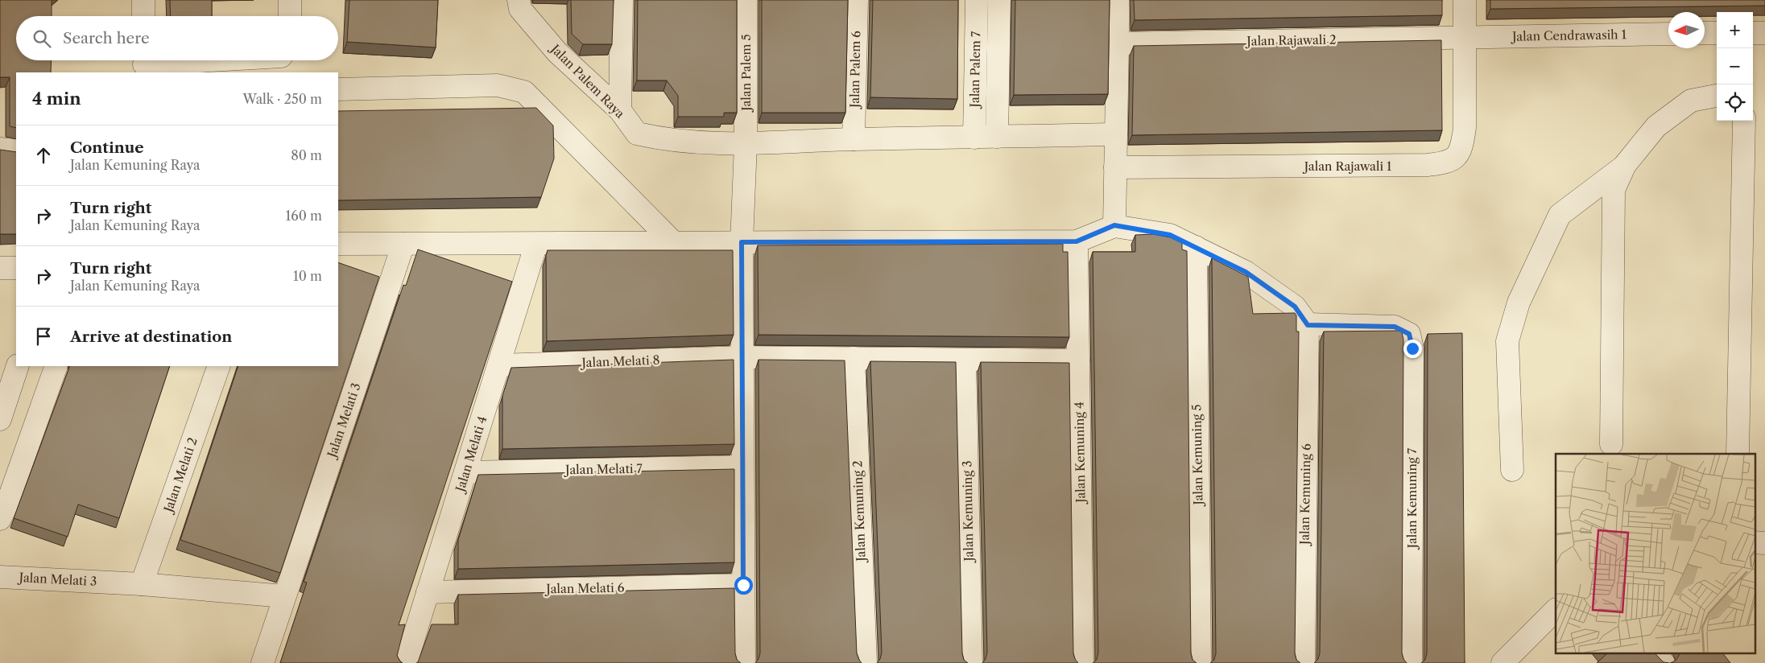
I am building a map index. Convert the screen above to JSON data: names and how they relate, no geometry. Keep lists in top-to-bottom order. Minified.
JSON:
{"streets":{"street":["Jalan Cendrawasih 1","Jalan Rajawali 2","Jalan Palem 6","Jalan Palem 7","Jalan Palem 5","Jalan Palem Raya","Jalan Rajawali 1","Jalan Melati 8","Jalan Melati 3","Jalan Kemuning 4","Jalan Melati 4","Jalan Kemuning 5","Jalan Melati 7","Jalan Melati 2","Jalan Kemuning 6","Jalan Kemuning 7","Jalan Kemuning 2","Jalan Kemuning 3","Jalan Melati 6"]},"crossings":[["Jalan Cendrawasih 1","Jalan Rajawali 2"],["Jalan Cendrawasih 1","Jalan Rajawali 1"],["Jalan Rajawali 2","Jalan Rajawali 1"],["Jalan Palem 6","Jalan Palem Raya"],["Jalan Palem 7","Jalan Palem Raya"],["Jalan Palem 5","Jalan Palem Raya"],["Jalan Palem 5","Jalan Melati 8"],["Jalan Palem 5","Jalan Melati 7"],["Jalan Palem 5","Jalan Melati 6"],["Jalan Melati 8","Jalan Kemuning 4"],["Jalan Melati 8","Jalan Melati 4"],["Jalan Melati 8","Jalan Kemuning 2"],["Jalan Melati 8","Jalan Kemuning 3"],["Jalan Melati 3","Jalan Melati 2"],["Jalan Melati 4","Jalan Melati 7"],["Jalan Melati 4","Jalan Melati 6"],["Jalan Kemuning 6","Jalan Kemuning 7"]],"north":"left","page":{"map_buttons":["+","−"],"search":"Search here","heading":["4 min","Walk · 250 m"],"list":[["Continue","Jalan Kemuning Raya","80 m"],["Turn right","Jalan Kemuning Raya","160 m"],["Turn right","Jalan Kemuning Raya","10 m"],"Arrive at destination"]}}
